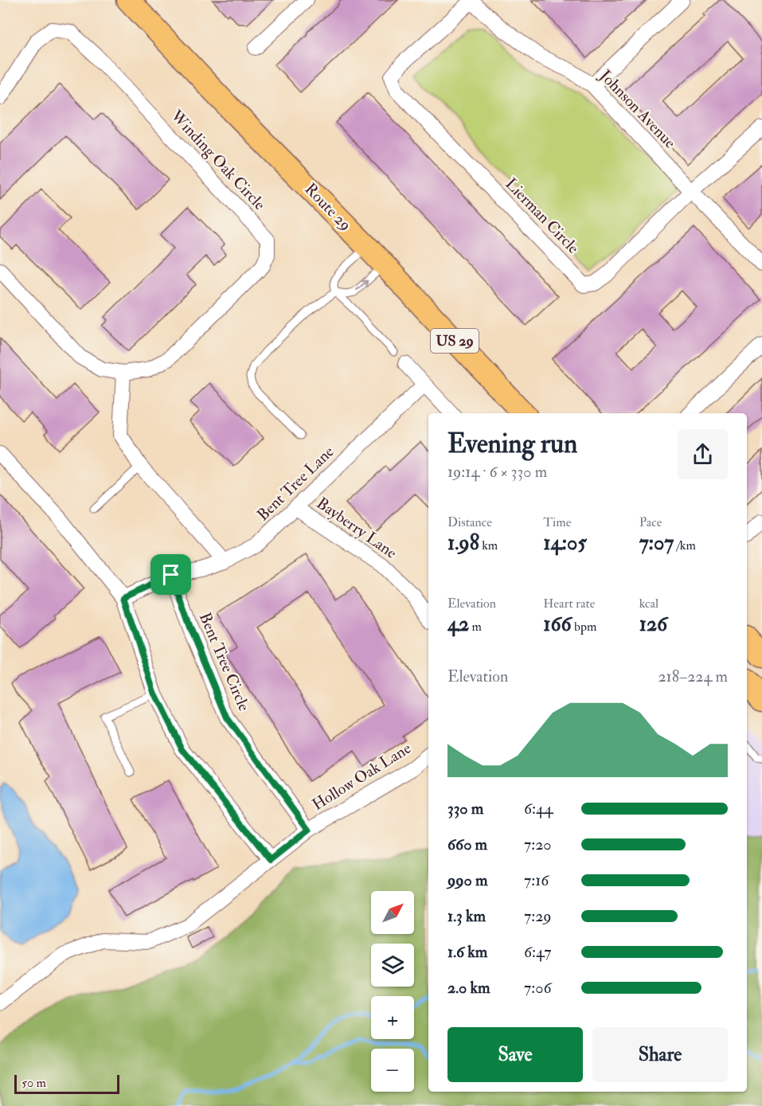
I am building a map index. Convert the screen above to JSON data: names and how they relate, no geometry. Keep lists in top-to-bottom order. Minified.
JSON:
{"streets":{"main road":["Route 29","US 29"],"street":["Johnson Avenue","Winding Oak Circle","Lierman Circle","Bent Tree Lane","Bayberry Lane","Bent Tree Circle","Hollow Oak Lane"]},"crossings":[["Johnson Avenue","Lierman Circle"],["Bent Tree Lane","Bayberry Lane"],["Bent Tree Lane","Bent Tree Circle"],["Bent Tree Circle","Hollow Oak Lane"]],"scale_bar":"50 m","north":"top right","page":{"heading":["Evening run","19:14 · 6 × 330 m"],"stats":[["Distance","1.98 km"],["Time","14:05"],["Pace","7:07 /km"],["Elevation","42 m"],["Heart rate","166 bpm"],["kcal","126"]],"chart":["Elevation","218–224 m"],"list":[{"name":"330 m","note":"6:44"},{"name":"660 m","note":"7:20"},{"name":"990 m","note":"7:16"},{"name":"1.3 km","note":"7:29"},{"name":"1.6 km","note":"6:47"},{"name":"2.0 km","note":"7:06"}],"map_buttons":["+","−"],"buttons":["Save","Share"],"scale":"50 m"}}
